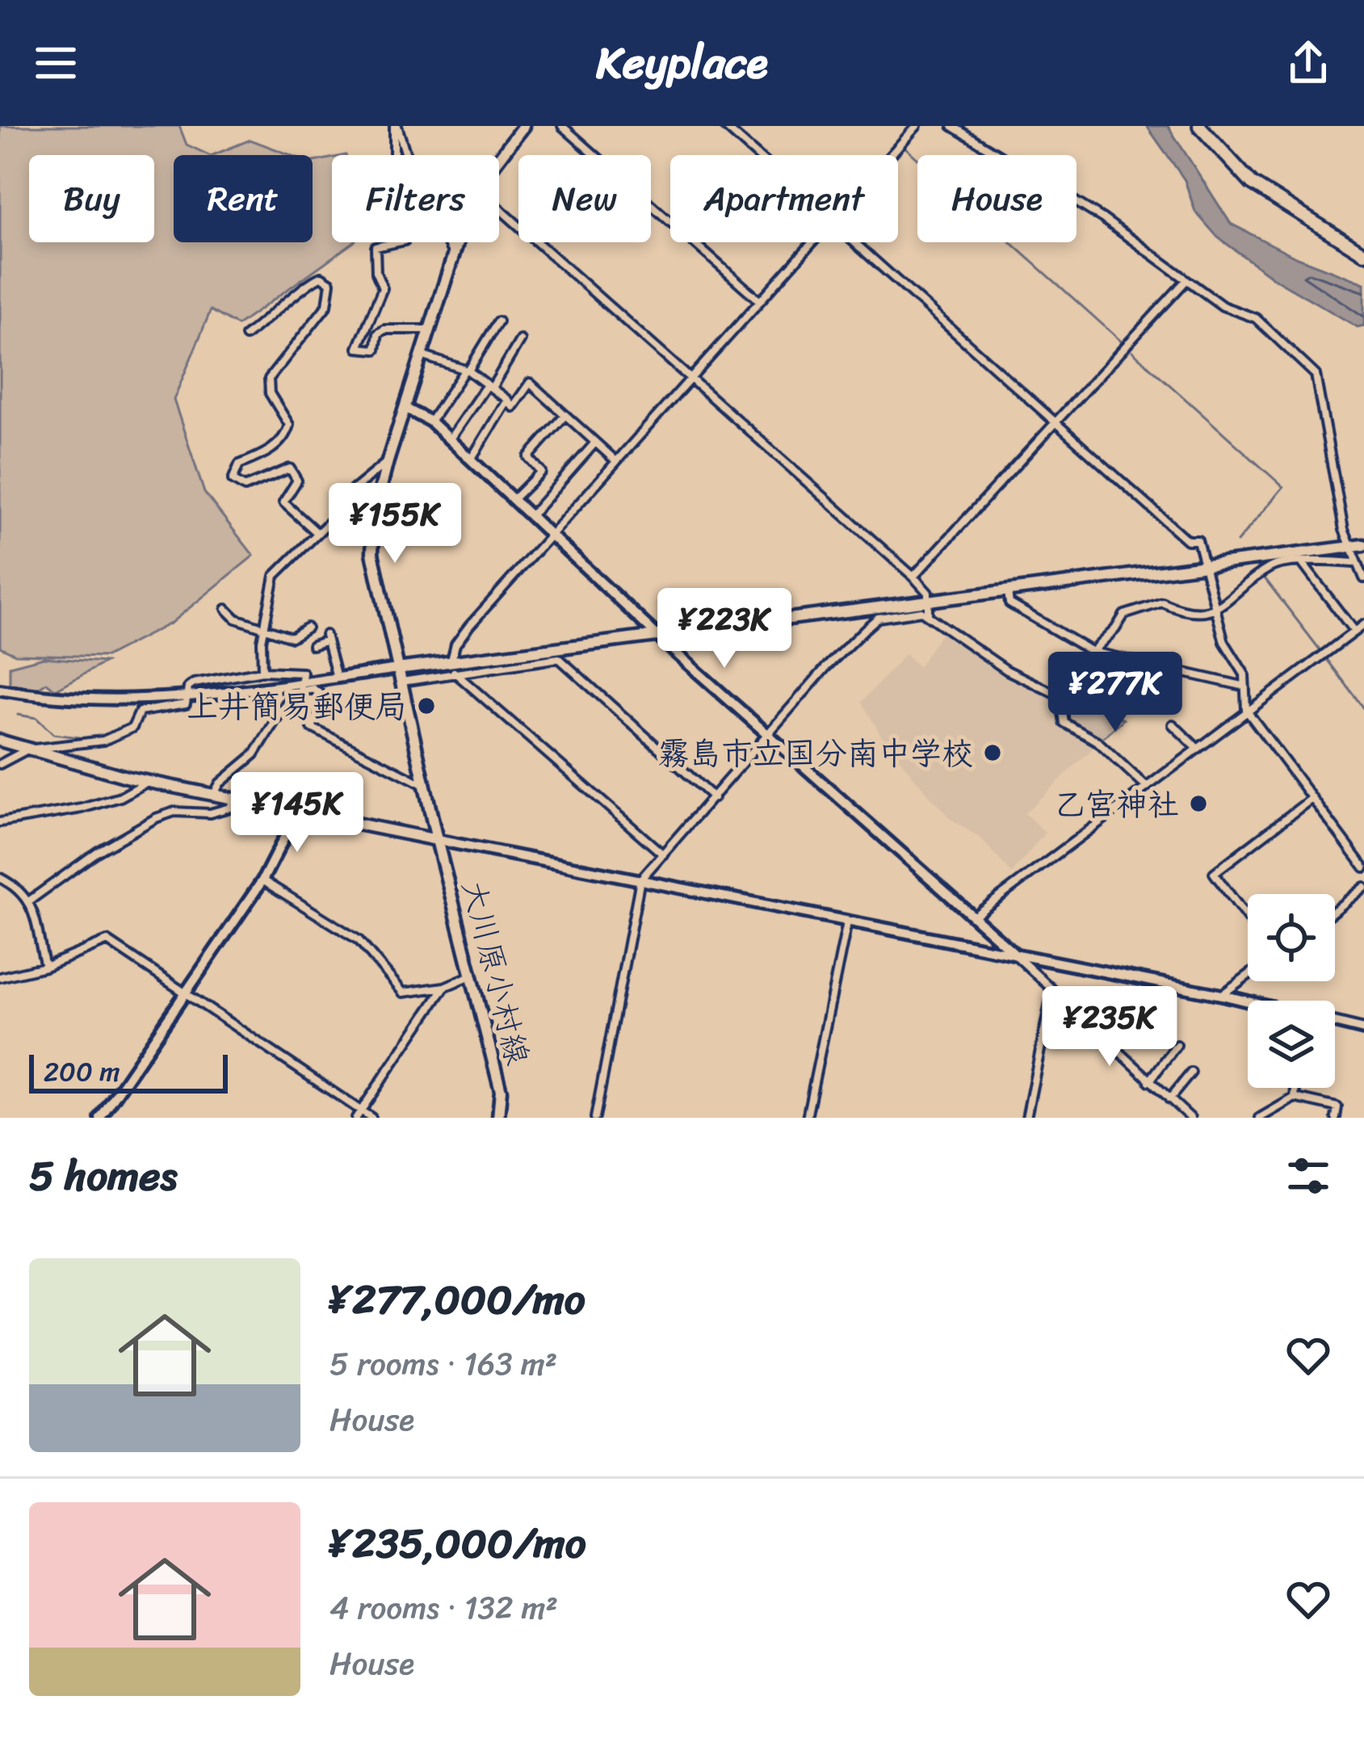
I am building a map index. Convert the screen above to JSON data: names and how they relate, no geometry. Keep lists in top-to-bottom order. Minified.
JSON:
{"streets":{"main road":["大川原小村線"]},"places":["上井簡易郵便局","霧島市立国分南中学校","乙宮神社"],"scale_bar":"200 m","page":{"header":"Keyplace","chip":["Buy","Rent","Filters","New","Apartment","House"],"price":["¥155K","¥223K","¥277K","¥145K","¥235K"],"scale":"200 m","heading":"5 homes","list":[{"name":"¥277,000/mo","note":"5 rooms · 163 m² · House"},{"name":"¥235,000/mo","note":"4 rooms · 132 m² · House"}]}}
